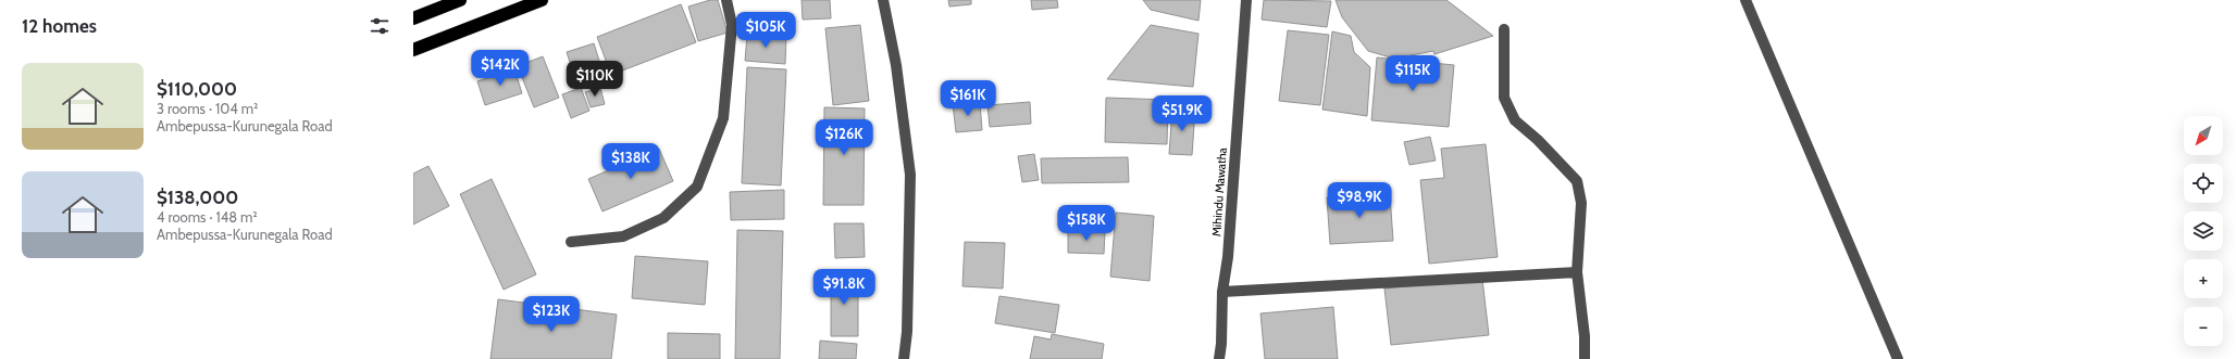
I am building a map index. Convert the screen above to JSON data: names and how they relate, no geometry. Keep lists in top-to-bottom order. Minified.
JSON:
{"streets":{"street":["Mihindu Mawatha"]},"north":"bottom left","page":{"heading":"12 homes","price":["$105K","$142K","$115K","$110K","$161K","$51.9K","$126K","$138K","$98.9K","$158K","$91.8K","$123K"],"list":[{"name":"$110,000","note":"3 rooms · 104 m² · Ambepussa-Kurunegala Road"},{"name":"$138,000","note":"4 rooms · 148 m² · Ambepussa-Kurunegala Road"}],"map_buttons":["+","−"]}}
